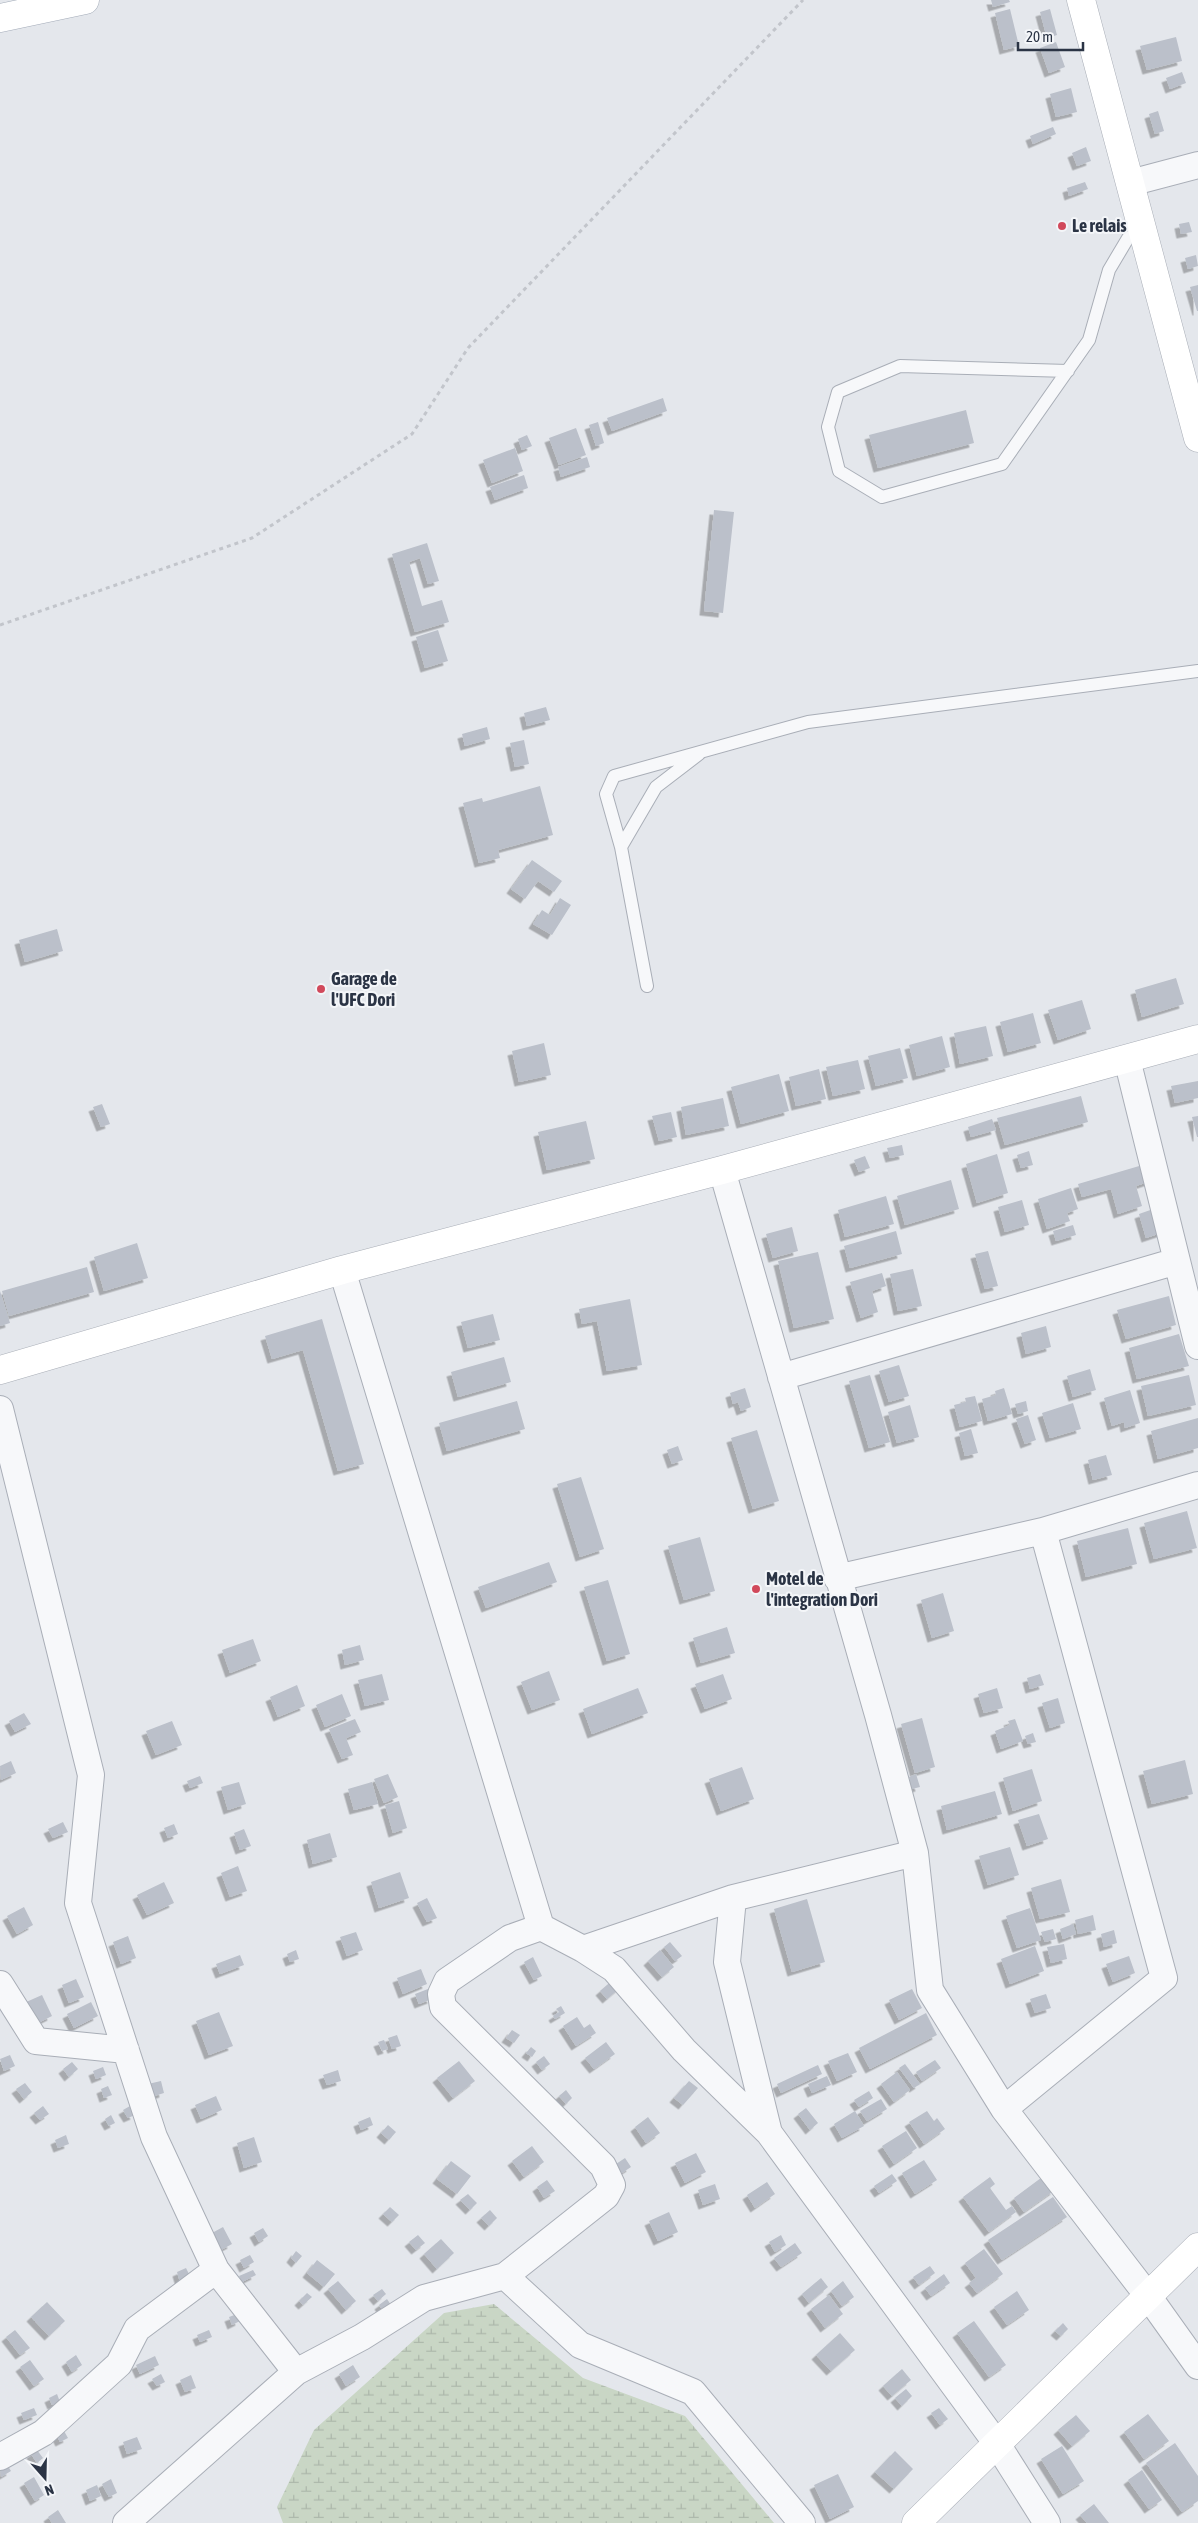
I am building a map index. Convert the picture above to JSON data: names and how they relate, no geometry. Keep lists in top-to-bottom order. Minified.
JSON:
{"places":["Le relais","Garage de l'UFC Dori","Motel de l'integration Dori"],"scale_bar":"20 m","north":"bottom"}
